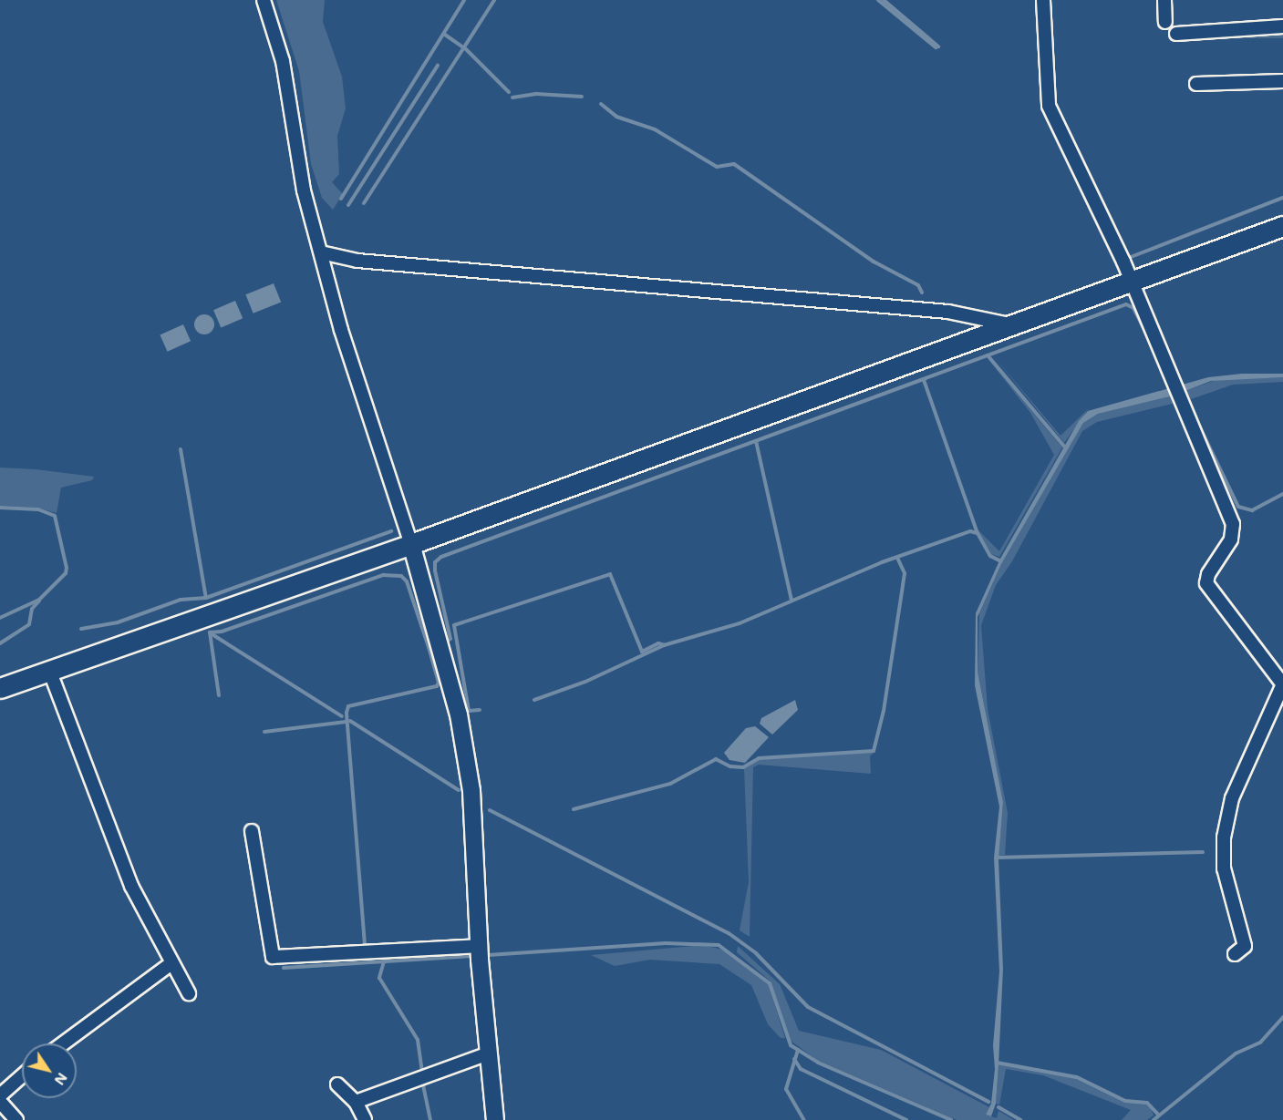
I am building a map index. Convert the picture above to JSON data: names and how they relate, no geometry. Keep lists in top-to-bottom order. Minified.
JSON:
{"north":"bottom right"}
